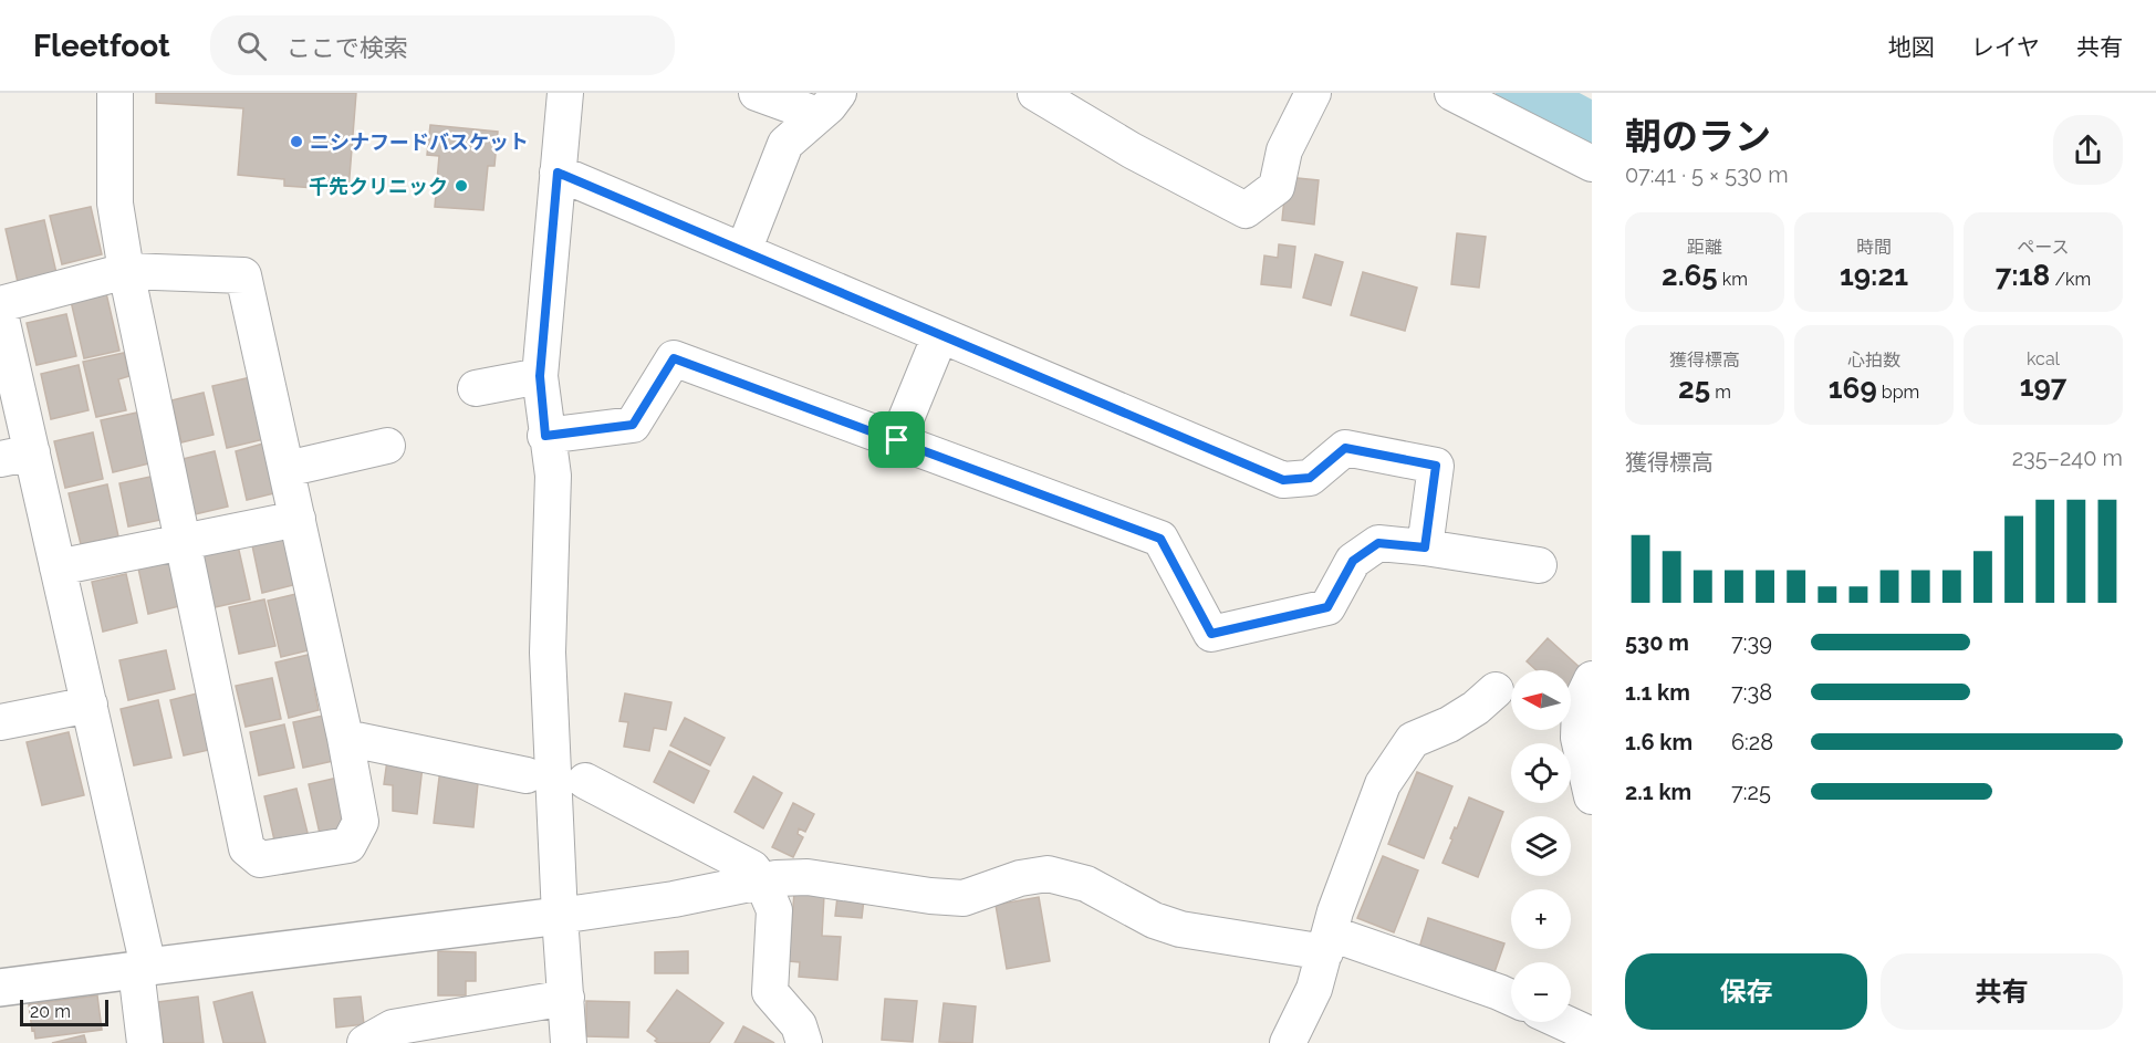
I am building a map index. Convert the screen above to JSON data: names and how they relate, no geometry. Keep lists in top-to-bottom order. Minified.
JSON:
{"places":["ニシナフードバスケット","千先クリニック"],"scale_bar":"20 m","north":"left","page":{"header":"Fleetfoot","search":"ここで検索","nav":["地図","レイヤ","共有"],"heading":["朝のラン","07:41 · 5 × 530 m"],"stats":[["距離","2.65 km"],["時間","19:21"],["ペース","7:18 /km"],["獲得標高","25 m"],["心拍数","169 bpm"],["kcal","197"]],"chart":["獲得標高","235–240 m"],"list":[{"name":"530 m","note":"7:39"},{"name":"1.1 km","note":"7:38"},{"name":"1.6 km","note":"6:28"},{"name":"2.1 km","note":"7:25"}],"map_buttons":["+","−"],"buttons":["保存","共有"],"scale":"20 m"}}
